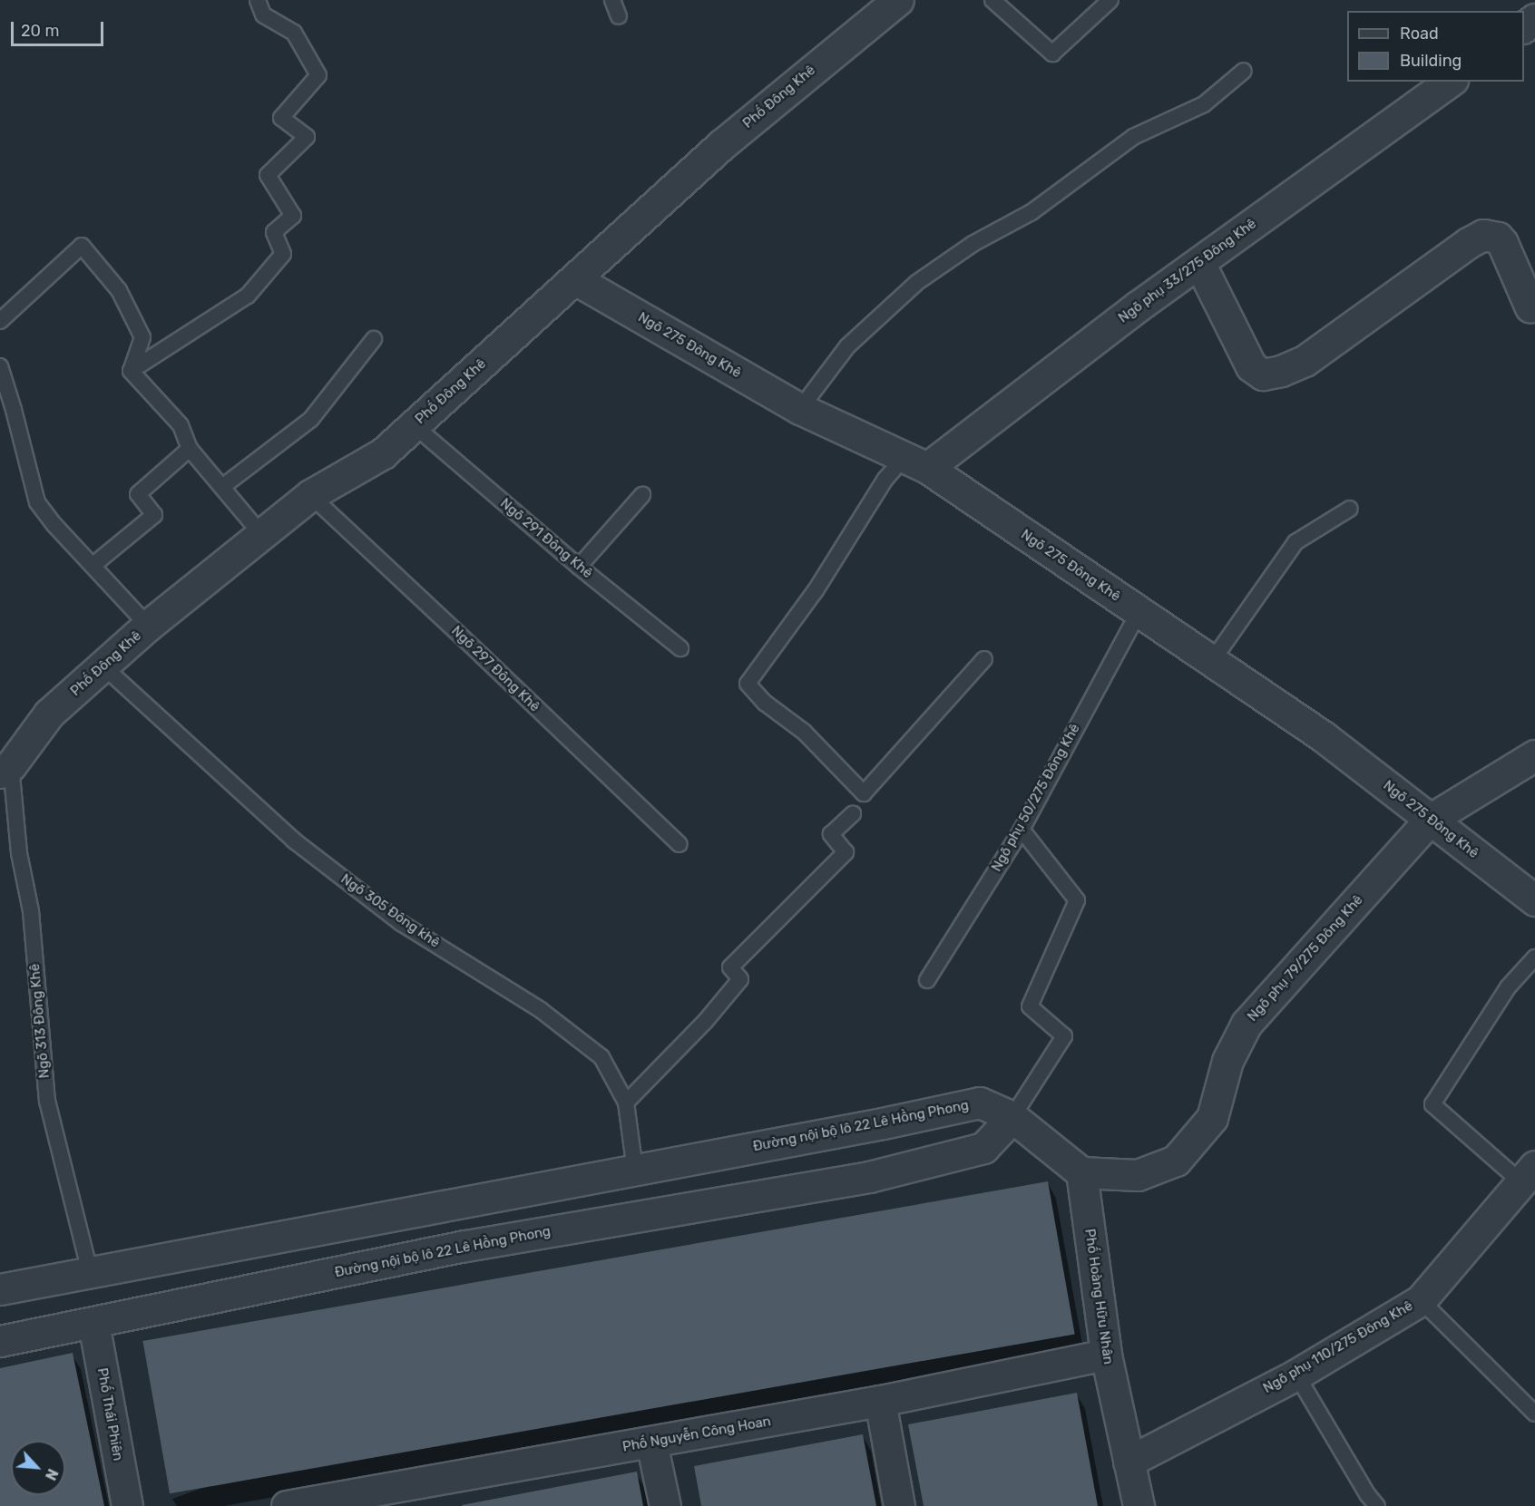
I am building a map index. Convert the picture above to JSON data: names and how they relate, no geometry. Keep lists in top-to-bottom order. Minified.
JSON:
{"streets":{"street":["Phố Đông Khê","Ngõ phụ 33/275 Đông Khê","Ngõ 275 Đông Khê","Ngõ phụ 79/275 Đông Khê","Đường nội bộ lô 22 Lê Hồng Phong","Phố Hoàng Hữu Nhân","Ngõ phụ 110/275 Đông Khê","Phố Thái Phiên","Phố Nguyễn Công Hoan"],"lane":["Ngõ 291 Đông Khê","Ngõ 297 Đông Khê","Ngõ phụ 50/275 Đông Khê","Ngõ 305 Đông khê","Ngõ 313 Đông Khê"]},"crossings":[["Phố Đông Khê","Ngõ 275 Đông Khê"],["Phố Đông Khê","Ngõ 291 Đông Khê"],["Phố Đông Khê","Ngõ 297 Đông Khê"],["Phố Đông Khê","Ngõ 305 Đông khê"],["Phố Đông Khê","Ngõ 313 Đông Khê"],["Ngõ phụ 33/275 Đông Khê","Ngõ 275 Đông Khê"],["Ngõ 275 Đông Khê","Ngõ phụ 50/275 Đông Khê"],["Ngõ 275 Đông Khê","Ngõ phụ 79/275 Đông Khê"],["Ngõ 305 Đông khê","Đường nội bộ lô 22 Lê Hồng Phong"],["Ngõ phụ 79/275 Đông Khê","Phố Hoàng Hữu Nhân"],["Ngõ 313 Đông Khê","Đường nội bộ lô 22 Lê Hồng Phong"],["Đường nội bộ lô 22 Lê Hồng Phong","Phố Thái Phiên"],["Phố Hoàng Hữu Nhân","Ngõ phụ 110/275 Đông Khê"],["Phố Hoàng Hữu Nhân","Phố Nguyễn Công Hoan"]],"legend":["Road","Building"],"scale_bar":"20 m","north":"bottom right"}
